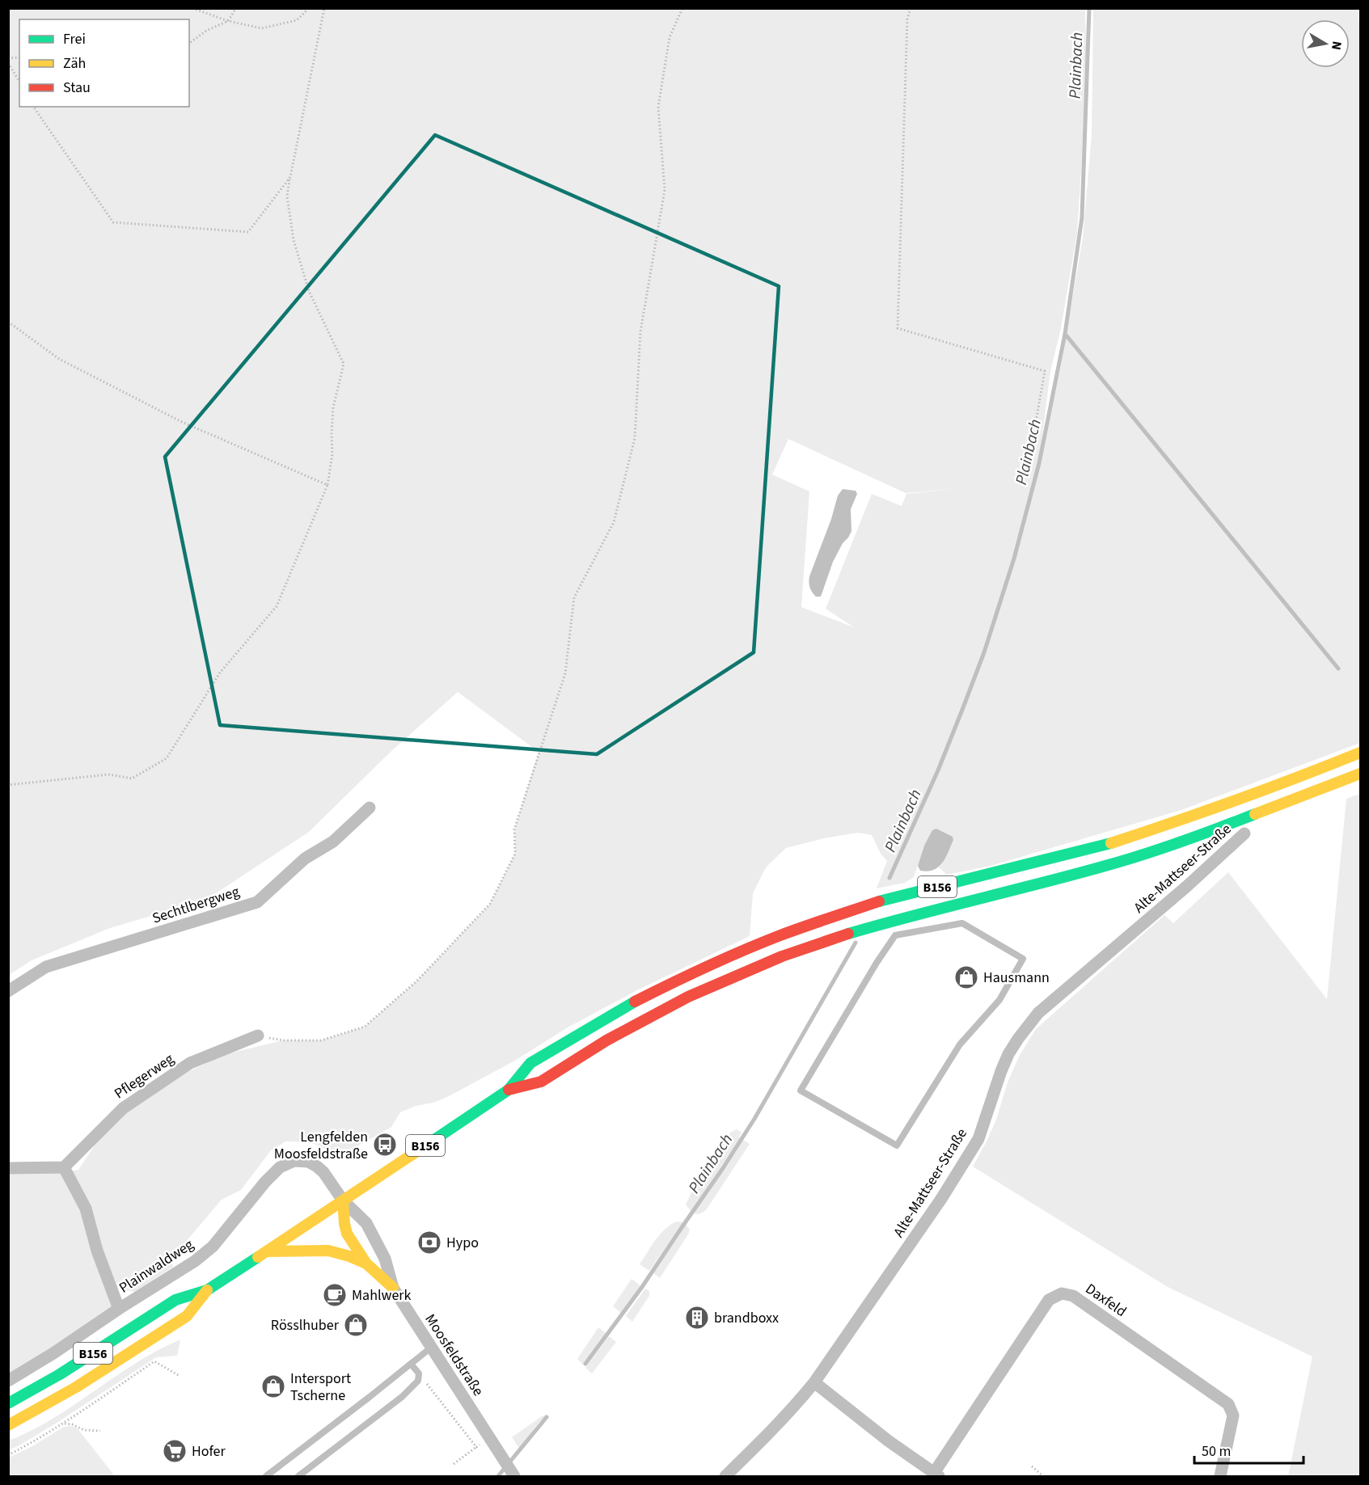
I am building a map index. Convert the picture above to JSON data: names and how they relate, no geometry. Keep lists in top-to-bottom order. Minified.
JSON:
{"streets":{"main road":["B156"],"street":["Alte-Mattseer-Straße","Sechtlbergweg","Pflegerweg","Plainwaldweg","Daxfeld","Moosfeldstraße"]},"crossings":[["Alte-Mattseer-Straße","Daxfeld"],["B156","Plainwaldweg"],["B156","Moosfeldstraße"],["Plainwaldweg","Moosfeldstraße"]],"water":["Plainbach"],"places":{"shop":["Hausmann","Rösslhuber","Intersport Tscherne"],"bus stop":["Lengfelden Moosfeldstraße"],"bank":["Hypo"],"cafe":["Mahlwerk"],"building":["brandboxx"],"supermarket":["Hofer"]},"legend":["Frei","Zäh","Stau"],"scale_bar":"50 m","north":"right"}
